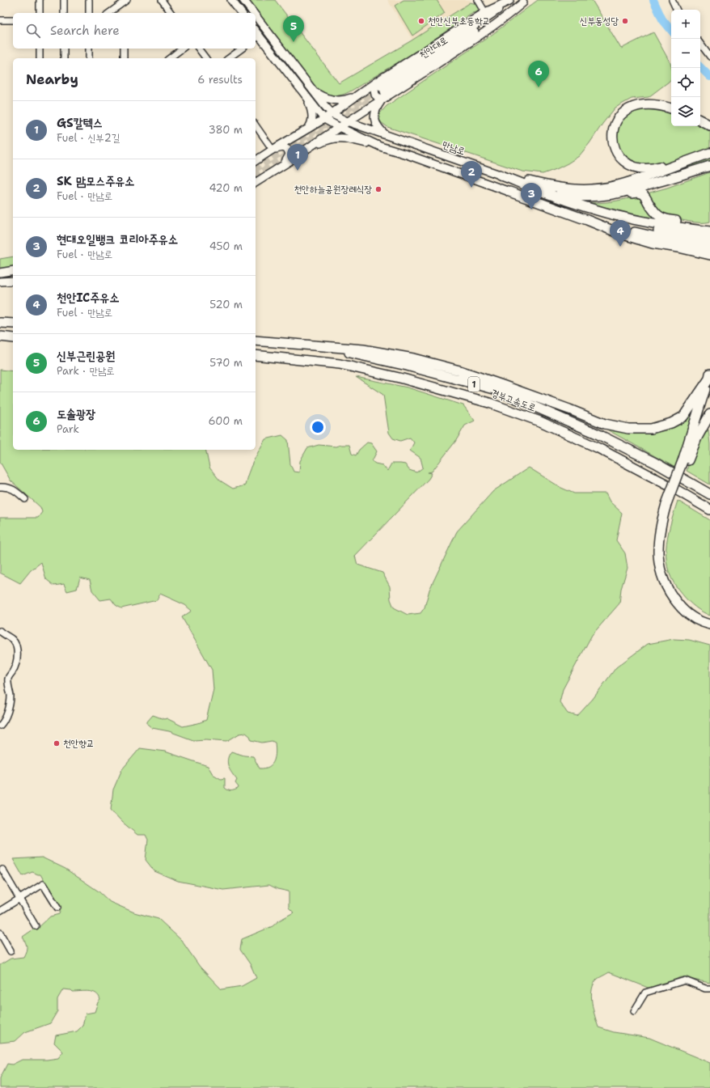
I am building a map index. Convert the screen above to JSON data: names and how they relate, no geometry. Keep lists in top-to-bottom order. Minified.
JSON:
{"streets":{"highway":["만남로","1","경부고속도로"],"main road":["천안대로"]},"places":["천안신부초등학교","신부동성당","천안하늘공원장례식장","천안향교"],"page":{"map_buttons":["+","−"],"search":"Search here","pins":["5","6","1","2","3","4"],"heading":["Nearby","6 results"],"list":[{"mark":"1","name":"GS칼텍스","note":"Fuel · 신부2길","value":"380 m"},{"mark":"2","name":"SK 맘모스주유소","note":"Fuel · 만남로","value":"420 m"},{"mark":"3","name":"현대오일뱅크 코리아주유소","note":"Fuel · 만남로","value":"450 m"},{"mark":"4","name":"천안IC주유소","note":"Fuel · 만남로","value":"520 m"},{"mark":"5","name":"신부근린공원","note":"Park · 만남로","value":"570 m"},{"mark":"6","name":"도솔광장","note":"Park","value":"600 m"}]}}
